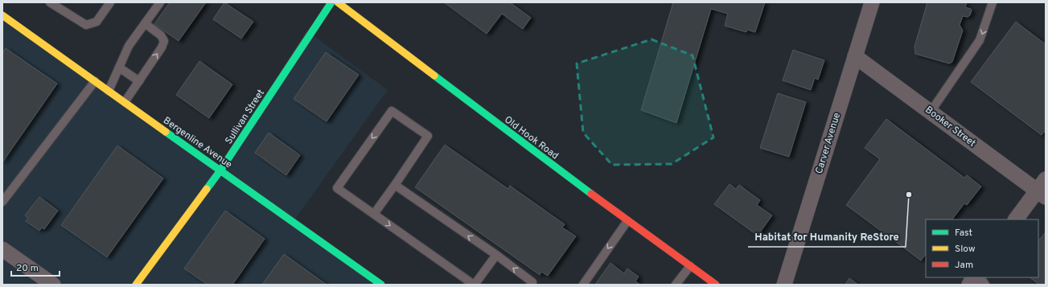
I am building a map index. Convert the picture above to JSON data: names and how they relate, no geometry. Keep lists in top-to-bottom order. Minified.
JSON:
{"streets":{"street":["Sullivan Street","Booker Street","Old Hook Road","Bergenline Avenue","Carver Avenue"]},"crossings":[["Sullivan Street","Bergenline Avenue"],["Booker Street","Carver Avenue"]],"places":["Habitat for Humanity ReStore"],"legend":["Fast","Slow","Jam"],"scale_bar":"20 m"}
